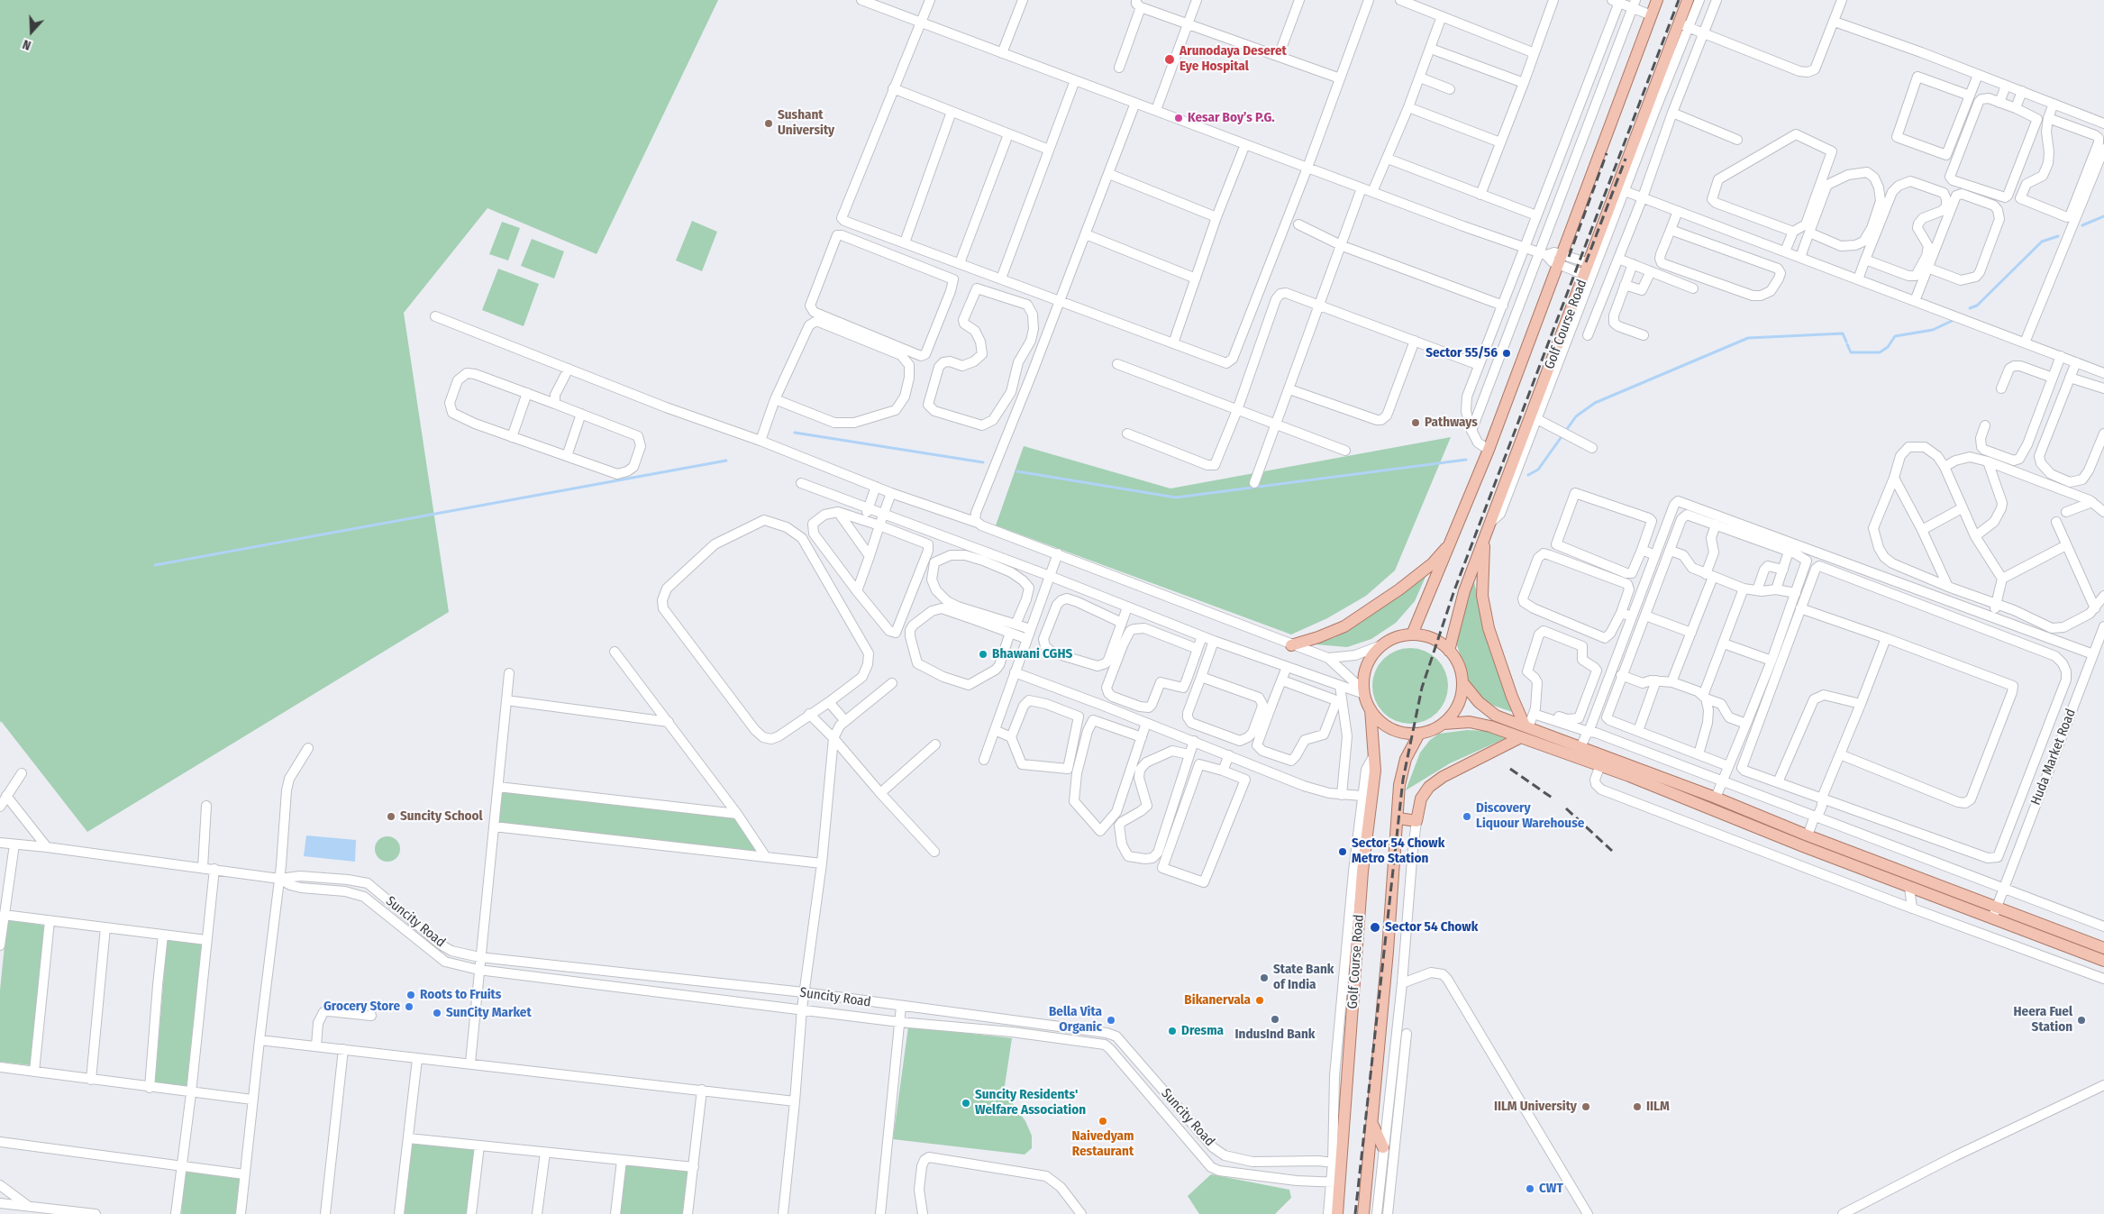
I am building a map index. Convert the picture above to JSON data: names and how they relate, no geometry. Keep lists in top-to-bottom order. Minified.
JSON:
{"streets":{"main road":["Golf Course Road"],"street":["Huda Market Road","Suncity Road"]},"crossings":[["Golf Course Road","Suncity Road"]],"places":["Arunodaya Deseret Eye Hospital","Kesar Boy’s P.G.","Sushant University","Sector 55/56","Pathways","Bhawani CGHS","Suncity School","Discovery Liquour Warehouse","Sector 54 Chowk Metro Station","Sector 54 Chowk","State Bank of India","Roots to Fruits","Bikanervala","Grocery Store","SunCity Market","IndusInd Bank","Bella Vita Organic","Heera Fuel Station","Dresma","Suncity Residents' Welfare Association","IILM University","IILM","Naivedyam Restaurant","CWT"],"north":"bottom"}
